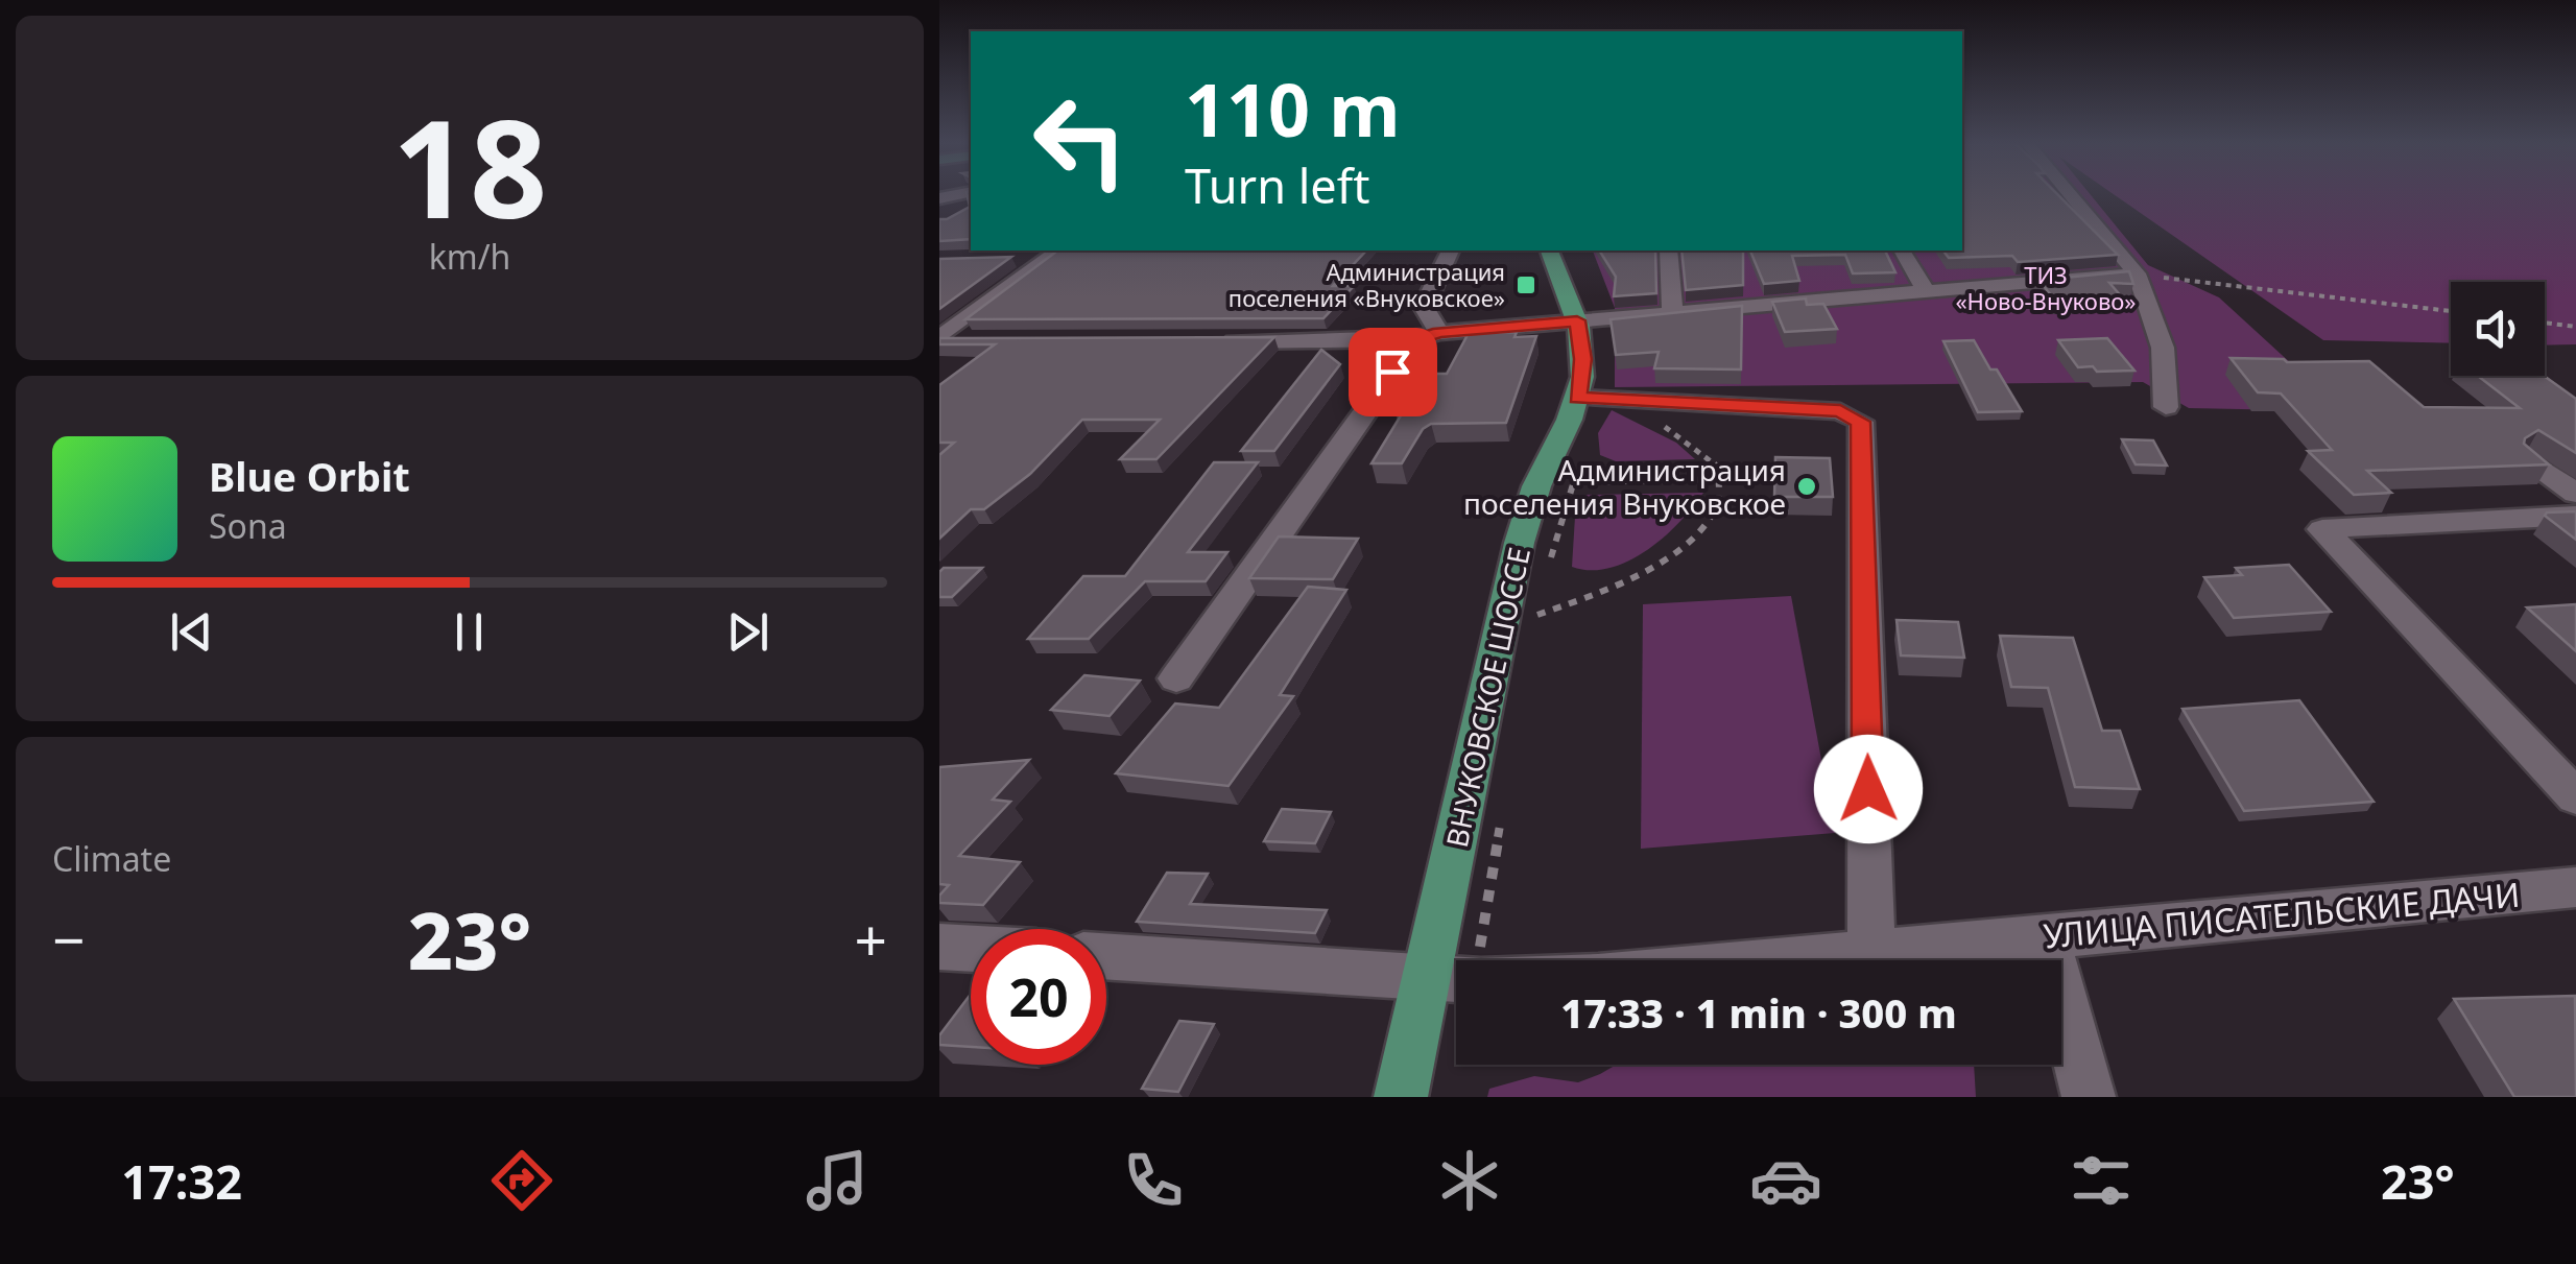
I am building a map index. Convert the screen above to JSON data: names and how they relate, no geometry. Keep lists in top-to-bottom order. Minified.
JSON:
{"streets":{"main road":["ВНУКОВСКОЕ ШОССЕ"],"street":["УЛИЦА ПИСАТЕЛЬСКИЕ ДАЧИ"]},"parks":["ТИЗ «Ново-Внуково»"],"places":{"transit":["Администрация поселения «Внуковское»"],"other":["Администрация поселения Внуковское"]},"page":{"tile":[["18","km/h"],"Climate"],"turn":["110 m","Turn left"],"song":["Blue Orbit","Sona"],"heat":["−","23°","+"],"limit":"20","trip":"17:33 · 1 min · 300 m","tabs":["17:32","23°"]}}
